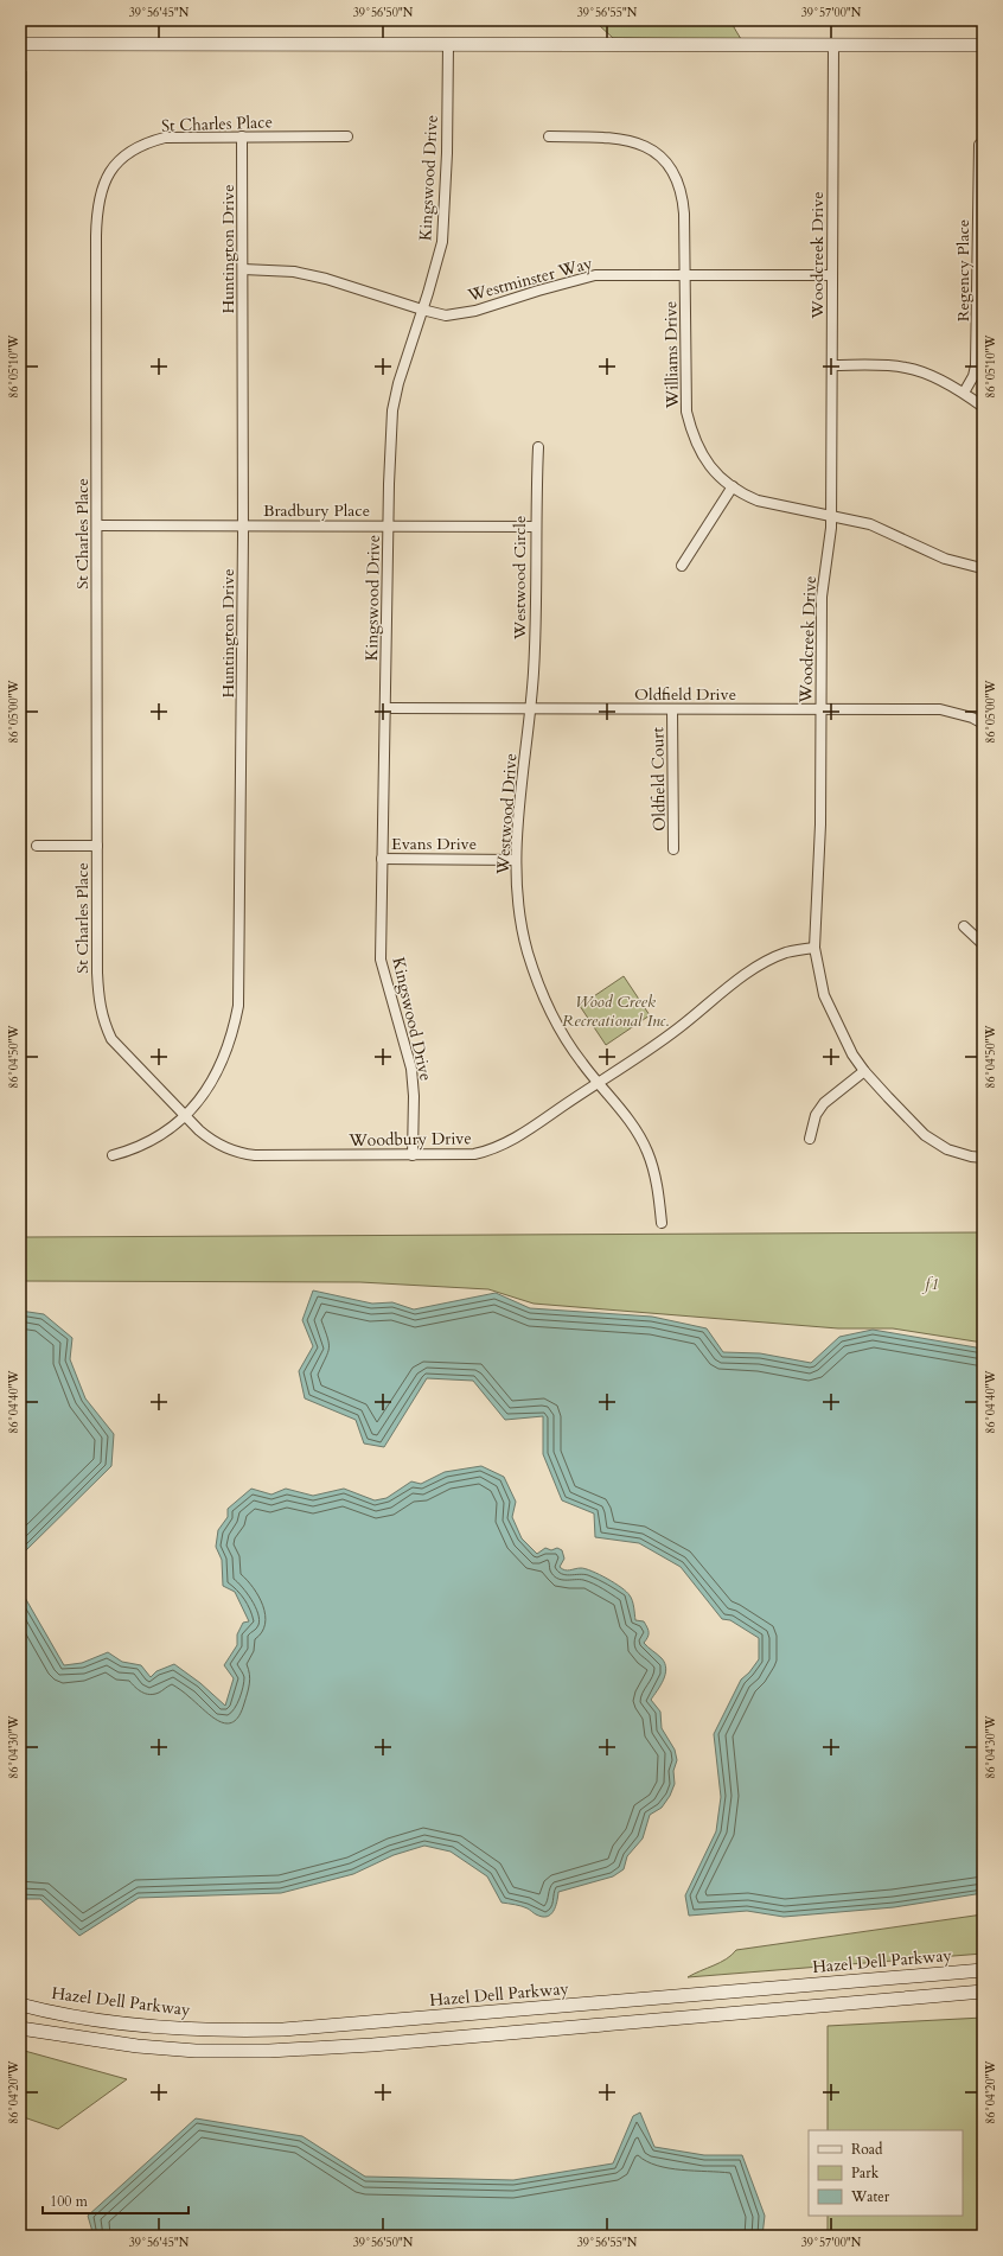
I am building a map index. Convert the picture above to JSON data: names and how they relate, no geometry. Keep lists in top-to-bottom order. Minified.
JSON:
{"streets":{"main road":["Hazel Dell Parkway"],"street":["St Charles Place","Kingswood Drive","Huntington Drive","Woodcreek Drive","Regency Place","Westminster Way","Williams Drive","Bradbury Place","Westwood Circle","Oldfield Drive","Oldfield Court","Westwood Drive","Evans Drive","Woodbury Drive"]},"crossings":[["St Charles Place","Huntington Drive"],["St Charles Place","Bradbury Place"],["St Charles Place","Woodbury Drive"],["Kingswood Drive","Westminster Way"],["Kingswood Drive","Bradbury Place"],["Kingswood Drive","Oldfield Drive"],["Kingswood Drive","Evans Drive"],["Kingswood Drive","Woodbury Drive"],["Huntington Drive","Westminster Way"],["Huntington Drive","Bradbury Place"],["Huntington Drive","Woodbury Drive"],["Woodcreek Drive","Westminster Way"],["Woodcreek Drive","Williams Drive"],["Woodcreek Drive","Oldfield Drive"],["Woodcreek Drive","Woodbury Drive"],["Westminster Way","Williams Drive"],["Bradbury Place","Westwood Circle"],["Westwood Circle","Oldfield Drive"],["Westwood Circle","Westwood Drive"],["Oldfield Drive","Oldfield Court"],["Oldfield Drive","Westwood Drive"],["Westwood Drive","Evans Drive"],["Westwood Drive","Woodbury Drive"]],"parks":["Wood Creek Recreational Inc.","f1"],"legend":["Road","Park","Water"],"scale_bar":"100 m","coordinates":["39°56'45\"N","39°56'50\"N","39°56'55\"N","39°57'00\"N","86°05'10\"W","86°05'00\"W","86°04'50\"W","86°04'40\"W","86°04'30\"W","86°04'20\"W"]}
